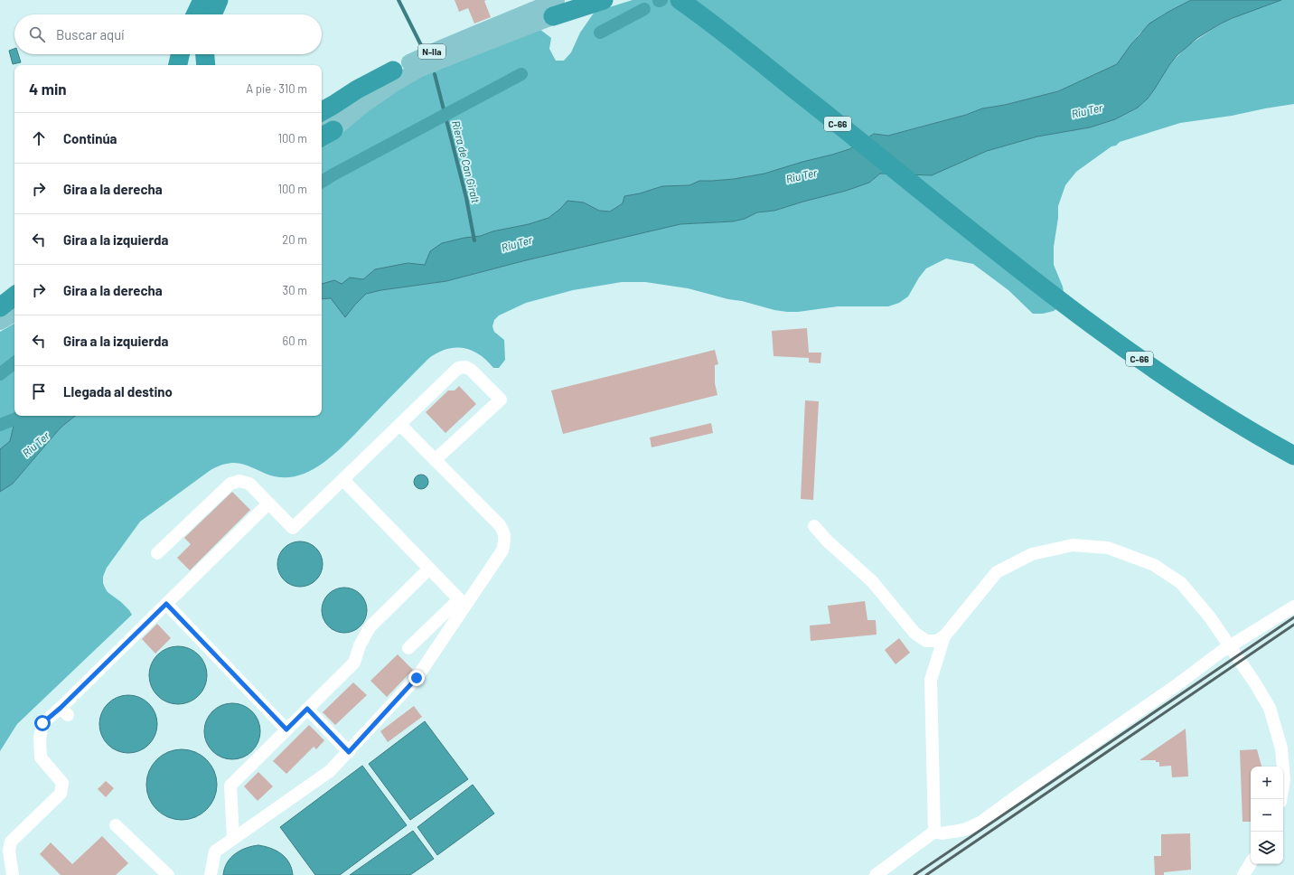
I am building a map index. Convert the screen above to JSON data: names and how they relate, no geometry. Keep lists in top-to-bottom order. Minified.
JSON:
{"streets":{"highway":["C-66"],"main road":["N-IIa"]},"water":["Riu Ter","Riera de Can Giralt"],"page":{"search":"Buscar aquí","heading":["4 min","A pie · 310 m"],"list":[["Continúa","100 m"],["Gira a la derecha","100 m"],["Gira a la izquierda","20 m"],["Gira a la derecha","30 m"],["Gira a la izquierda","60 m"],"Llegada al destino"],"map_buttons":["+","−"]}}
